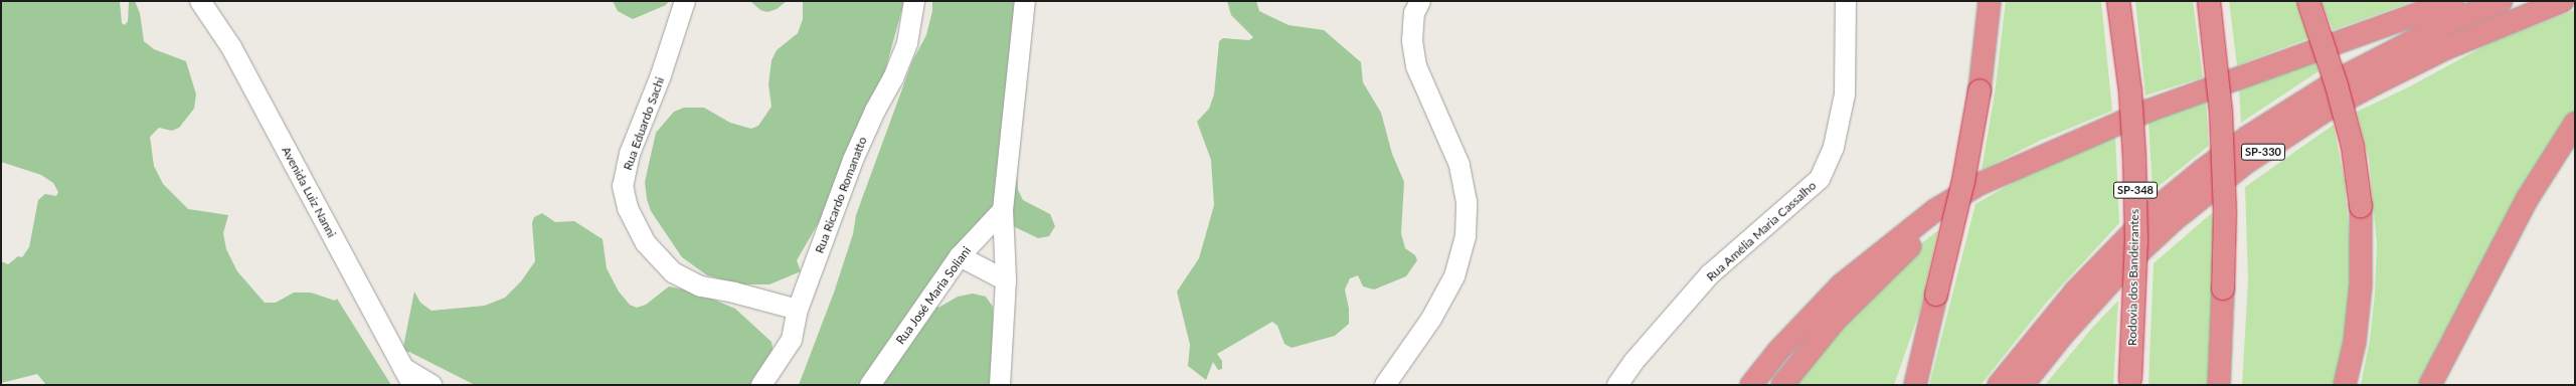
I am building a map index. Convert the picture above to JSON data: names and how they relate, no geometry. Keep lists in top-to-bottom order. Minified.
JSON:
{"streets":{"highway":["SP-330","SP-348","Rodovia dos Bandeirantes"],"street":["Rua Eduardo Sachi","Avenida Luiz Nanni","Rua Ricardo Romanatto","Rua Amélia Maria Cassalho","Rua José Maria Soliani"]},"crossings":[["Rua Eduardo Sachi","Rua Ricardo Romanatto"]]}
